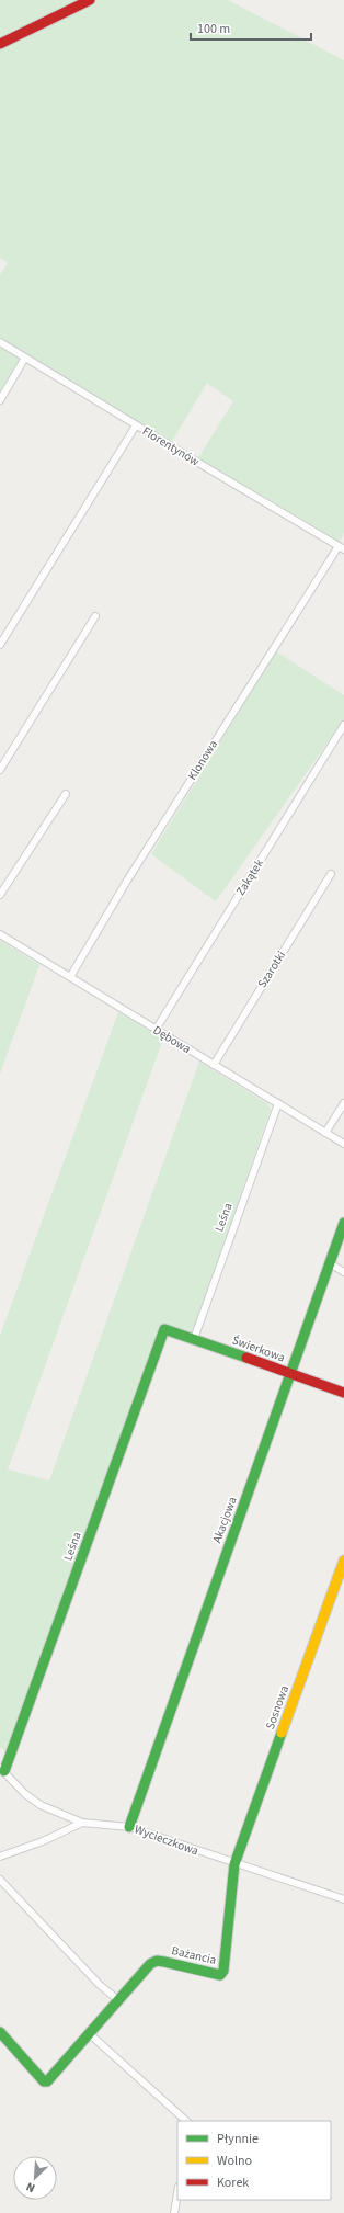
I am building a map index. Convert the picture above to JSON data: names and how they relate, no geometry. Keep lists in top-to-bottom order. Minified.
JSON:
{"streets":{"street":["Florentynów","Klonowa","Zakątek","Szarotki","Dębowa","Leśna","Świerkowa","Akacjowa","Sosnowa","Wycieczkowa","Bażancia"]},"crossings":[["Florentynów","Klonowa"],["Klonowa","Dębowa"],["Zakątek","Dębowa"],["Szarotki","Dębowa"],["Dębowa","Leśna"],["Leśna","Świerkowa"],["Leśna","Wycieczkowa"],["Świerkowa","Akacjowa"],["Akacjowa","Wycieczkowa"],["Sosnowa","Wycieczkowa"],["Sosnowa","Bażancia"],["Wycieczkowa","Bażancia"]],"legend":["Płynnie","Wolno","Korek"],"scale_bar":"100 m","north":"bottom left"}
